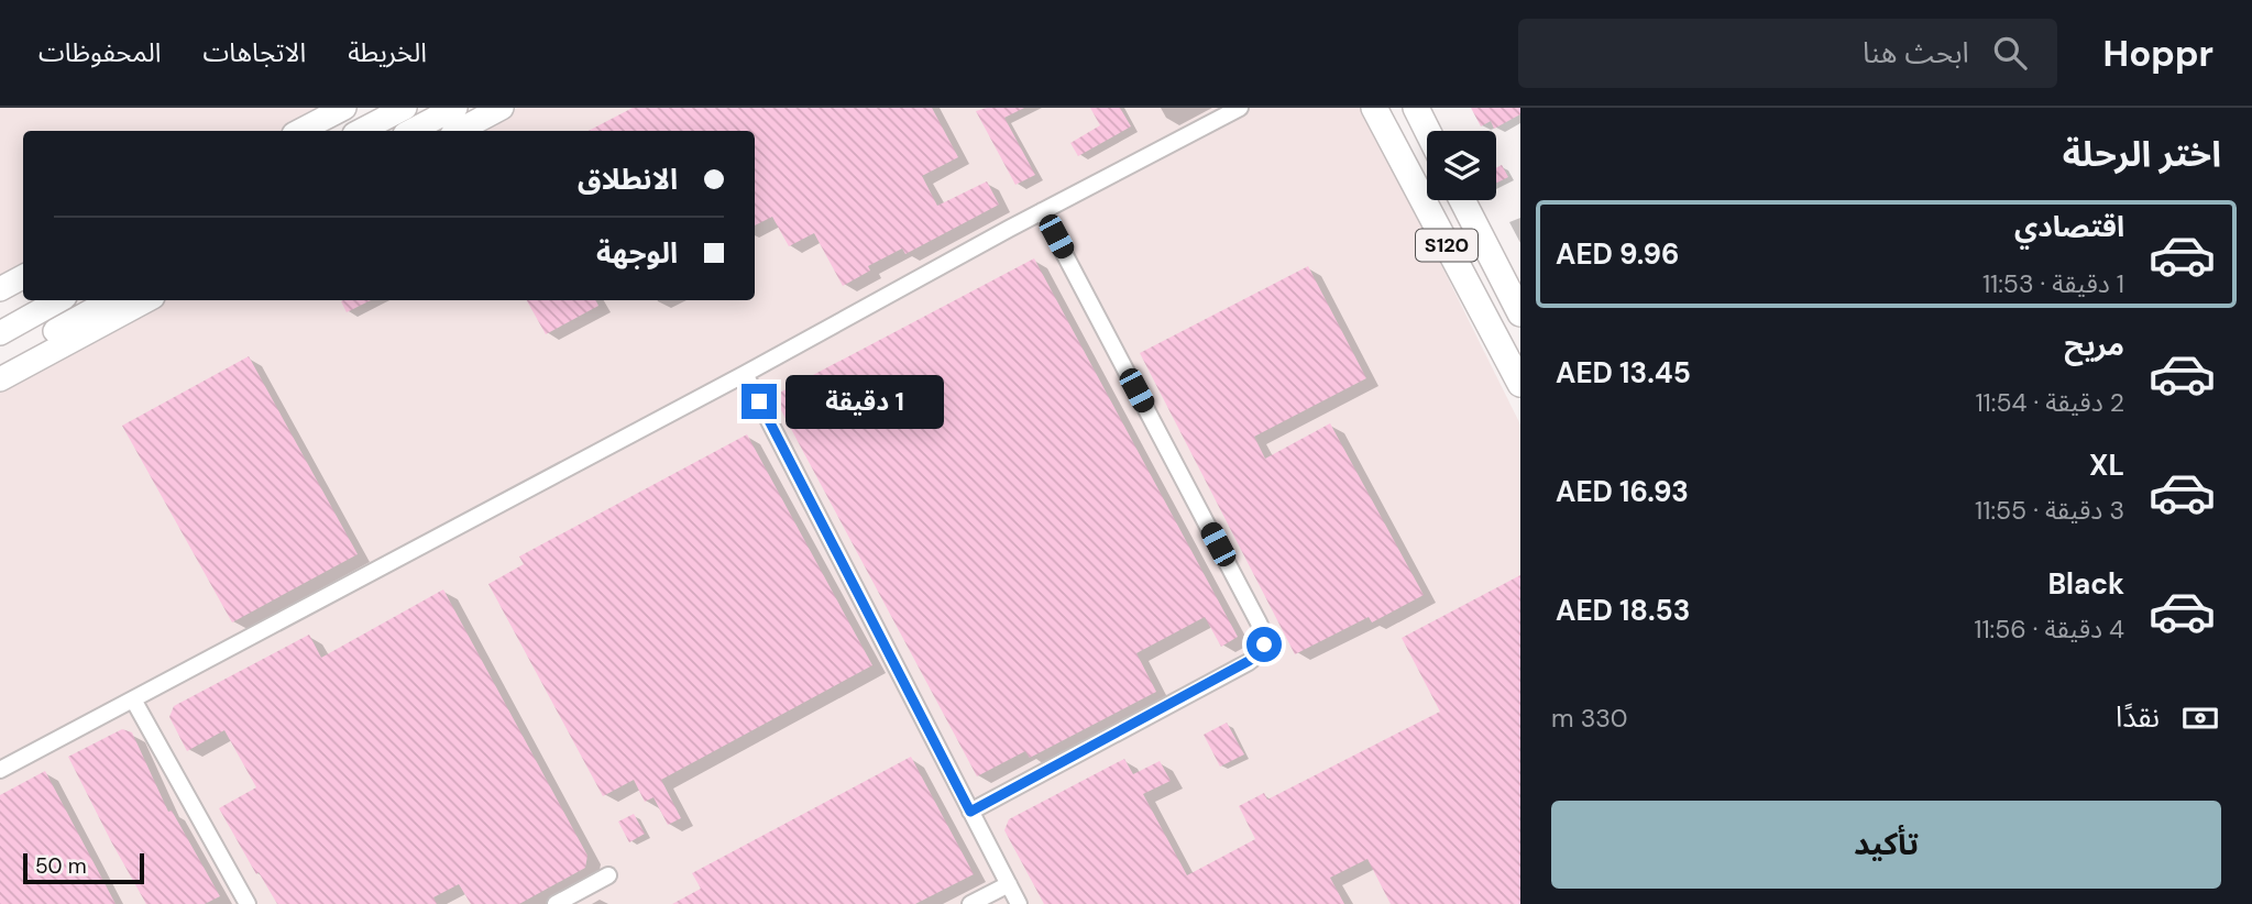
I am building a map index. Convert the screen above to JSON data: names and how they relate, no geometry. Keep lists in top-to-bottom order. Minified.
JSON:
{"streets":{"main road":["S120"]},"scale_bar":"50 m","page":{"header":"Hoppr","search":"ابحث هنا","nav":["الخريطة","الاتجاهات","المحفوظات"],"heading":"اختر الرحلة","banner":["الانطلاق","الوجهة"],"list":[{"name":"اقتصادي","note":"1 دقيقة · 11:53","value":"AED 9.96"},{"name":"مريح","note":"2 دقيقة · 11:54","value":"AED 13.45"},{"name":"XL","note":"3 دقيقة · 11:55","value":"AED 16.93"},{"name":"Black","note":"4 دقيقة · 11:56","value":"AED 18.53"}],"bubble":"1 دقيقة","pay":["نقدًا","330 m"],"buttons":"تأكيد","scale":"50 m"}}
